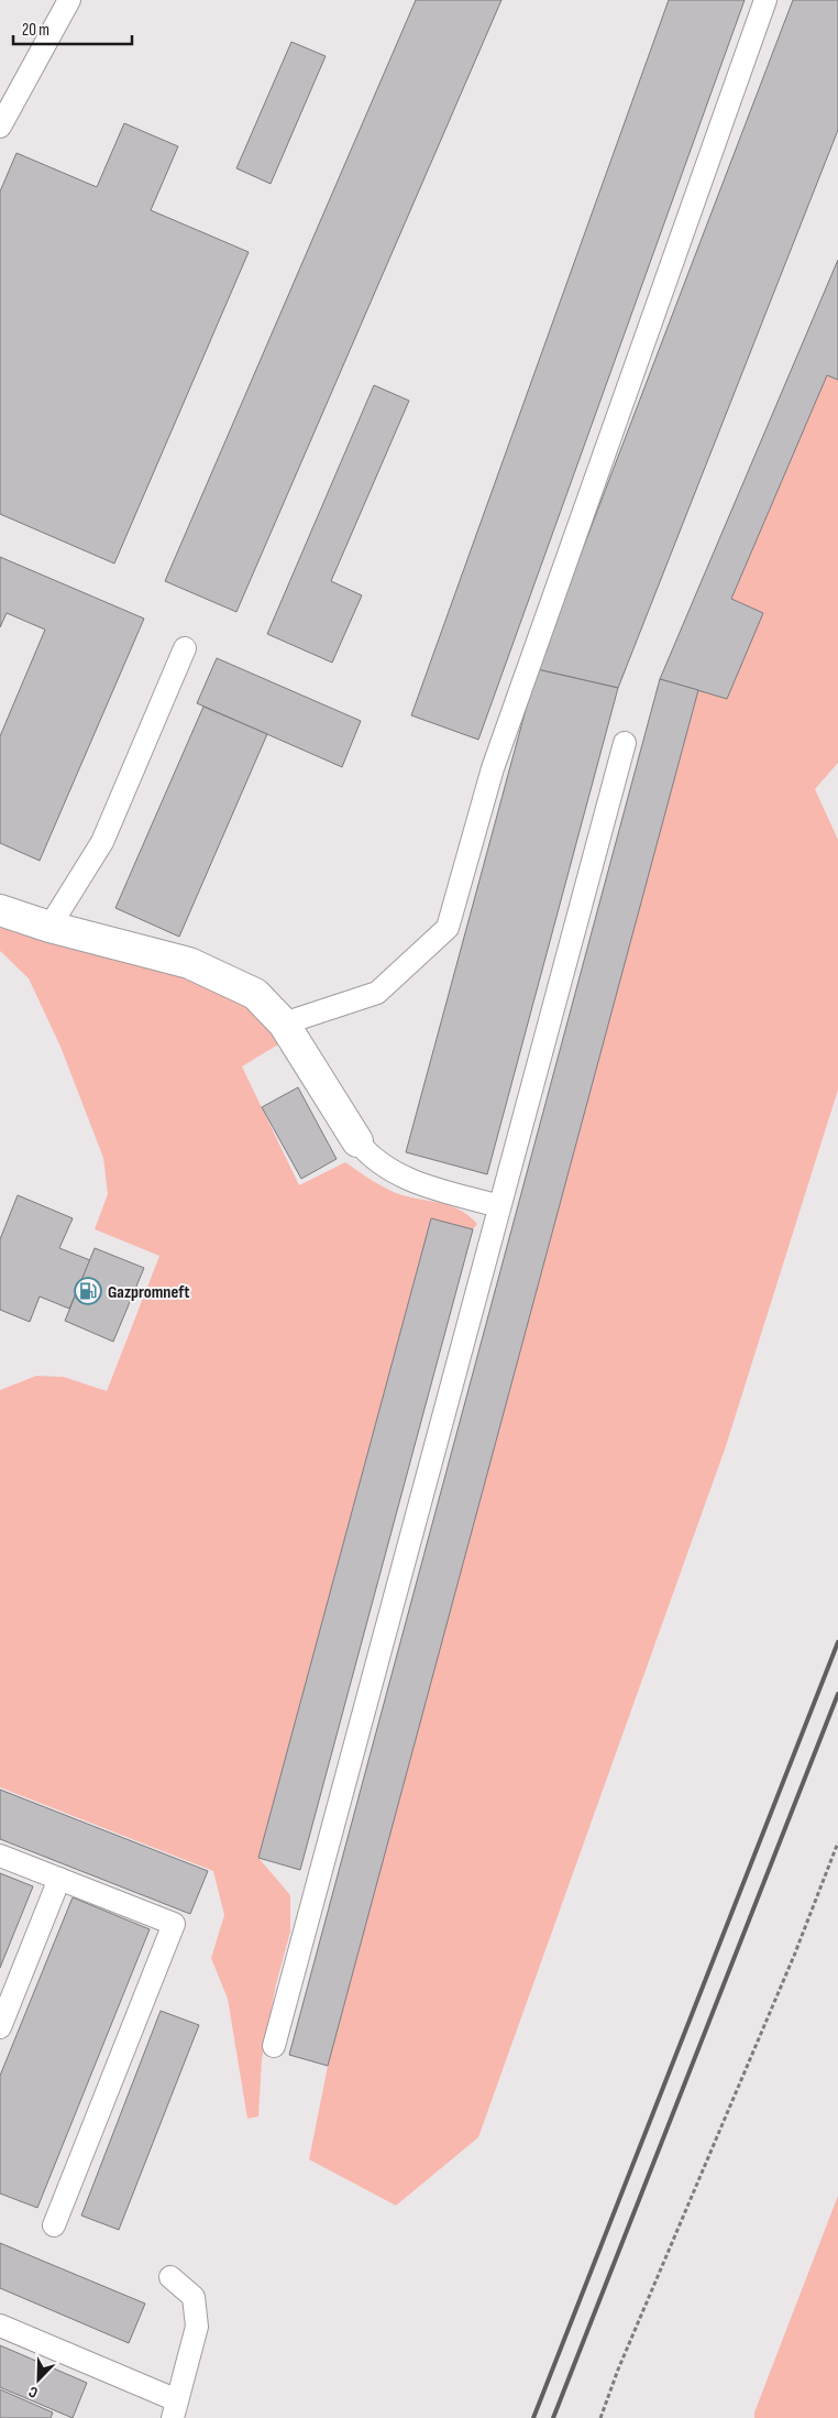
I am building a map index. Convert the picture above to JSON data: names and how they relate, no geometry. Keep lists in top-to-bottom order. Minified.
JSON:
{"places":{"fuel station":["Gazpromneft"]},"scale_bar":"20 m","north":"bottom left"}
